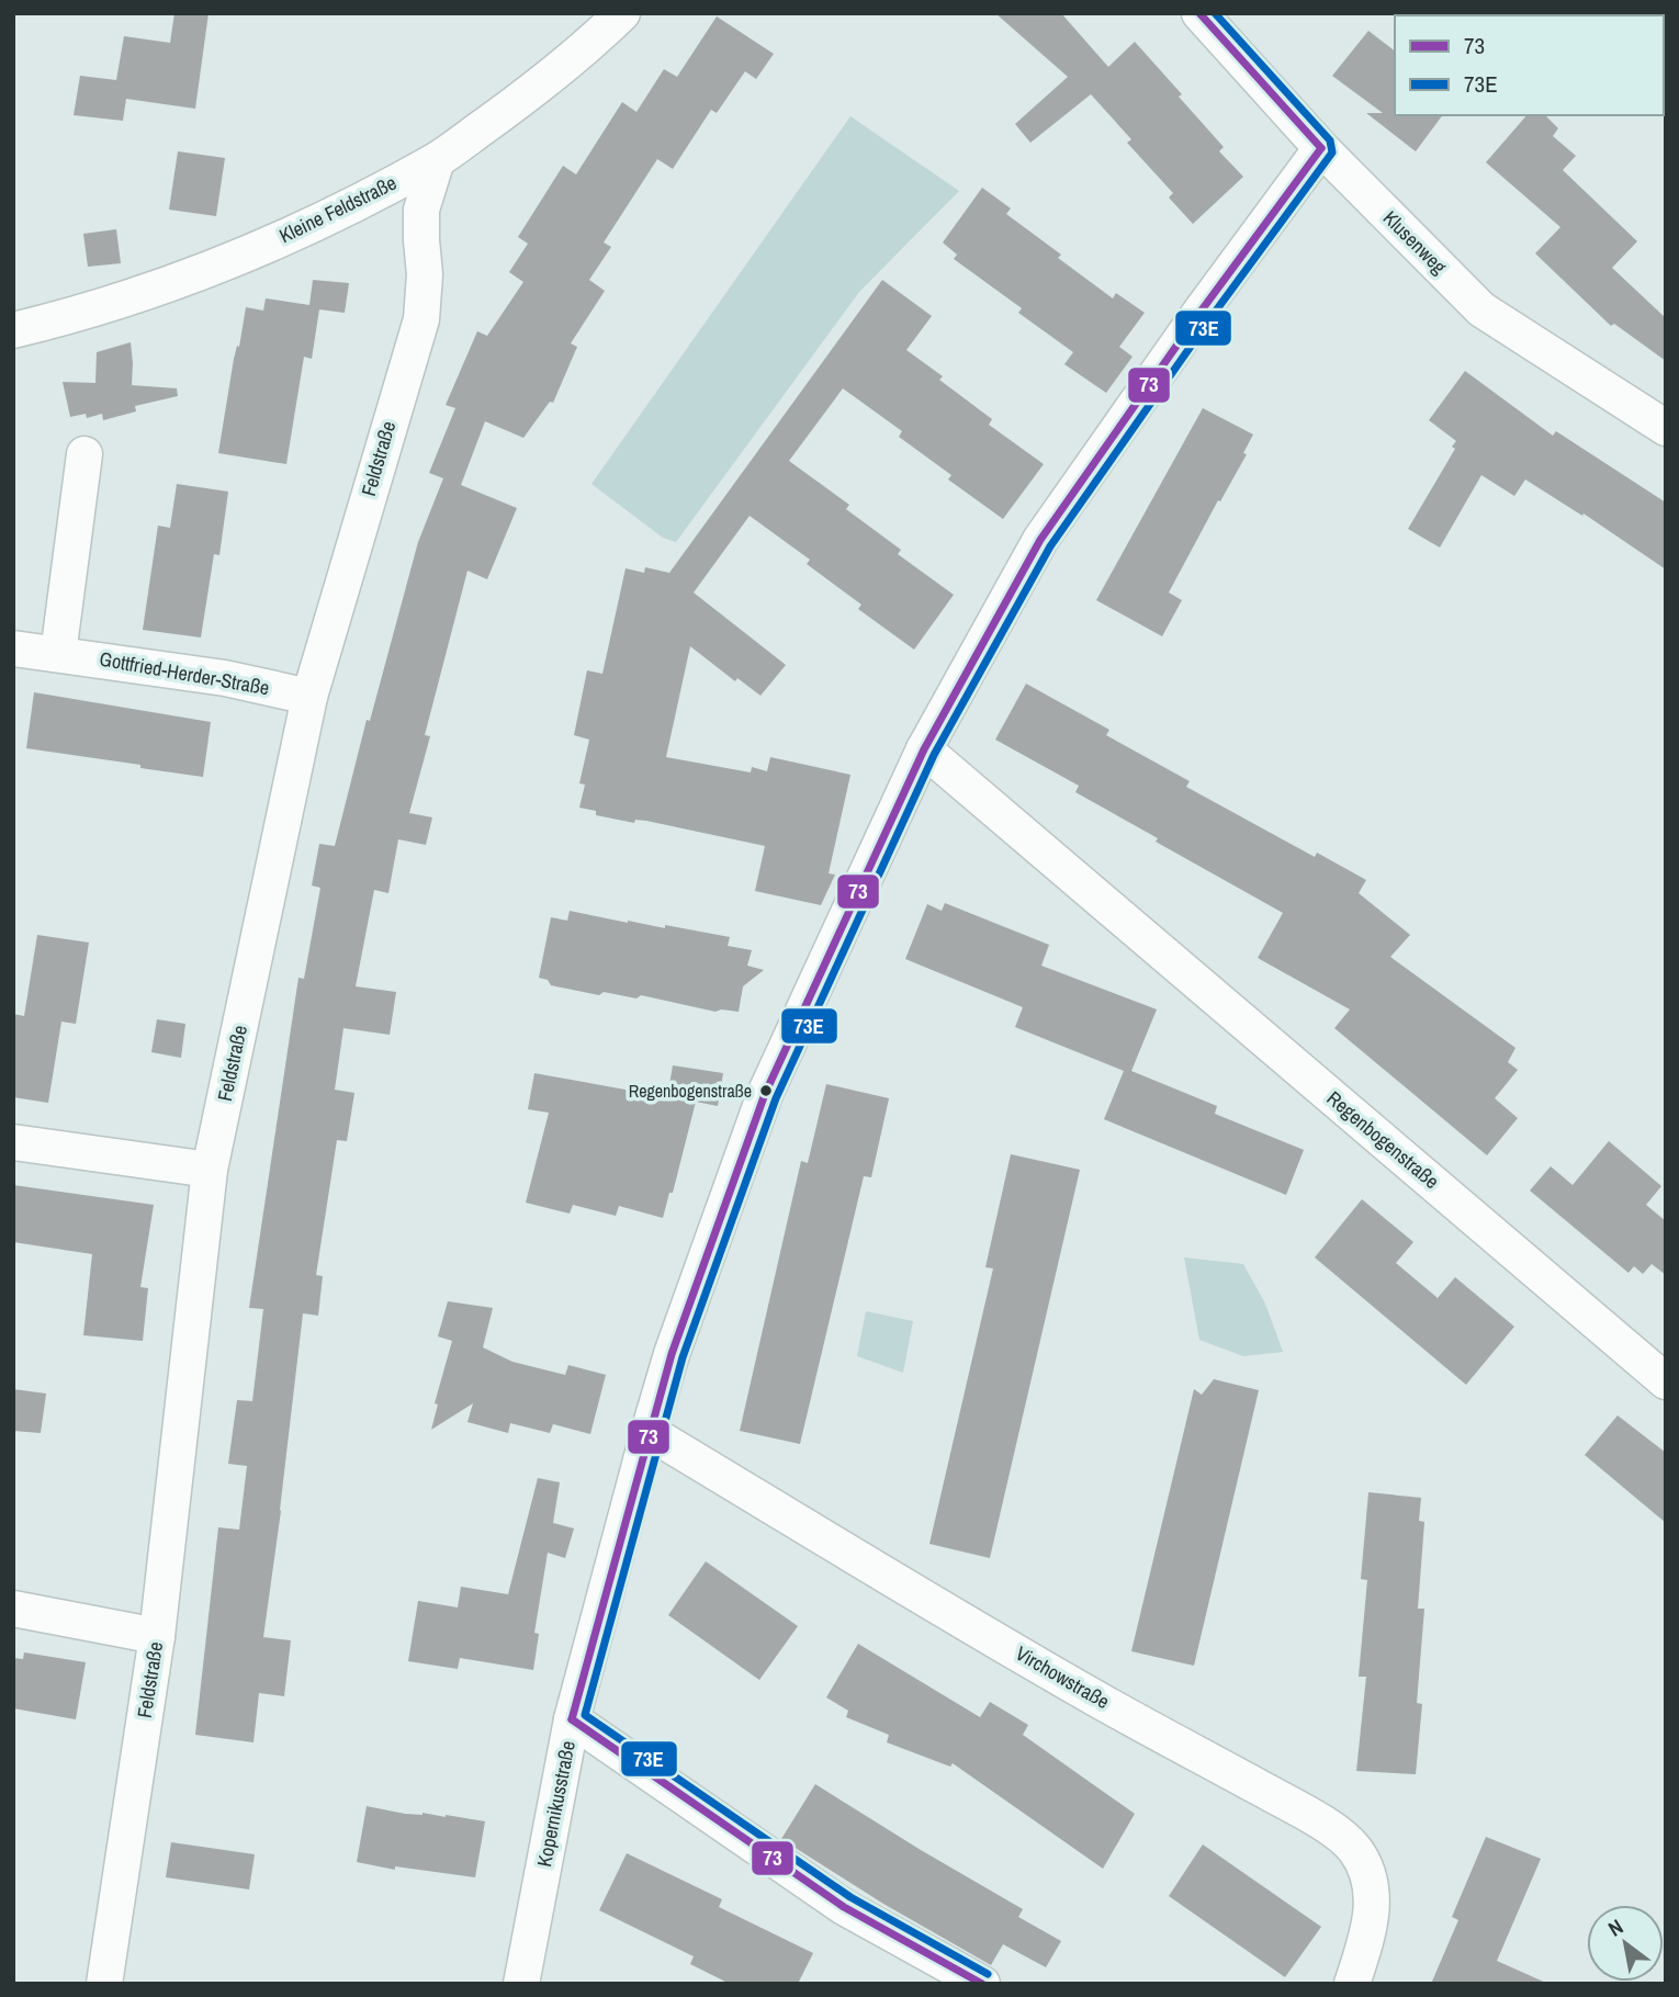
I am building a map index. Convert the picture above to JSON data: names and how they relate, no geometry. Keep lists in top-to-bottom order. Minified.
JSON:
{"streets":{"street":["Kleine Feldstraße","Klusenweg","Feldstraße","Gottfried-Herder-Straße","Regenbogenstraße","Virchowstraße","Kopernikusstraße"]},"crossings":[["Kleine Feldstraße","Feldstraße"],["Klusenweg","Kopernikusstraße"],["Feldstraße","Gottfried-Herder-Straße"],["Regenbogenstraße","Kopernikusstraße"],["Virchowstraße","Kopernikusstraße"]],"places":["Regenbogenstraße"],"lines":["transit line 73","transit line 73E"],"legend":["73","73E"],"north":"top left"}
